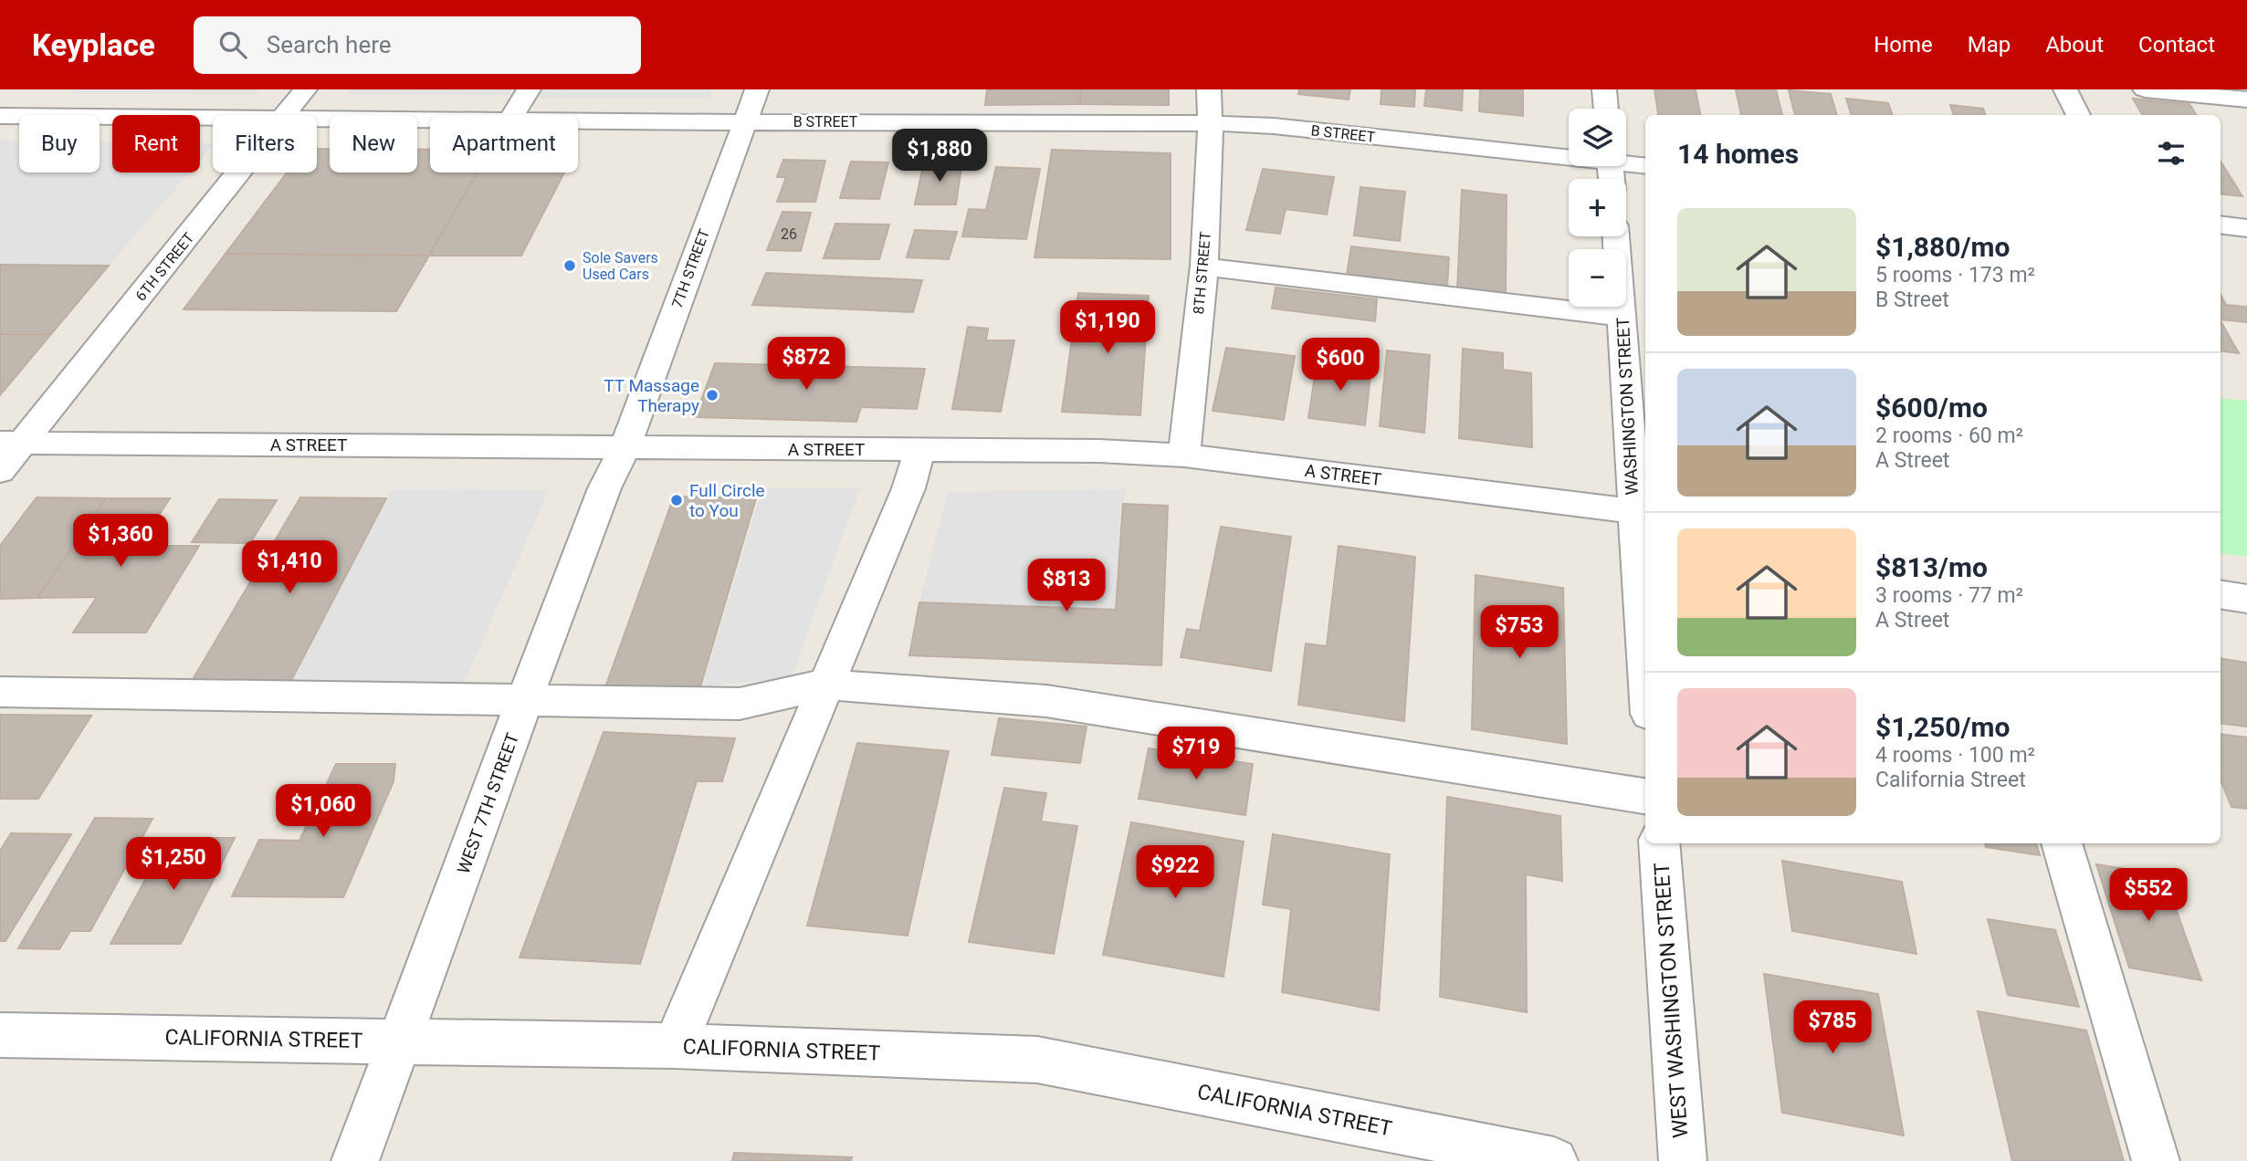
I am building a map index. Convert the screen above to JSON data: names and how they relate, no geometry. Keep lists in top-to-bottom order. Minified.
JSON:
{"streets":{"street":["B STREET","6TH STREET","7TH STREET","8TH STREET","WASHINGTON STREET","A STREET","WEST 7TH STREET","WEST WASHINGTON STREET","CALIFORNIA STREET"]},"crossings":[["B STREET","7TH STREET"],["B STREET","8TH STREET"],["6TH STREET","A STREET"],["7TH STREET","A STREET"],["7TH STREET","WEST 7TH STREET"],["8TH STREET","A STREET"],["WASHINGTON STREET","A STREET"],["A STREET","WEST 7TH STREET"],["WEST 7TH STREET","CALIFORNIA STREET"]],"places":["Sole Savers Used Cars","TT Massage Therapy","Full Circle to You"],"house_numbers":["26"],"page":{"header":"Keyplace","search":"Search here","nav":["Home","Map","About","Contact"],"map_buttons":["+","−"],"chip":["Buy","Rent","Filters","New","Apartment"],"heading":"14 homes","price":["$1,880","$1,190","$872","$600","$1,360","$1,410","$813","$753","$719","$1,060","$1,250","$922","$552","$785"],"list":[{"name":"$1,880/mo","note":"5 rooms · 173 m² · B Street"},{"name":"$600/mo","note":"2 rooms · 60 m² · A Street"},{"name":"$813/mo","note":"3 rooms · 77 m² · A Street"},{"name":"$1,250/mo","note":"4 rooms · 100 m² · California Street"}]}}
